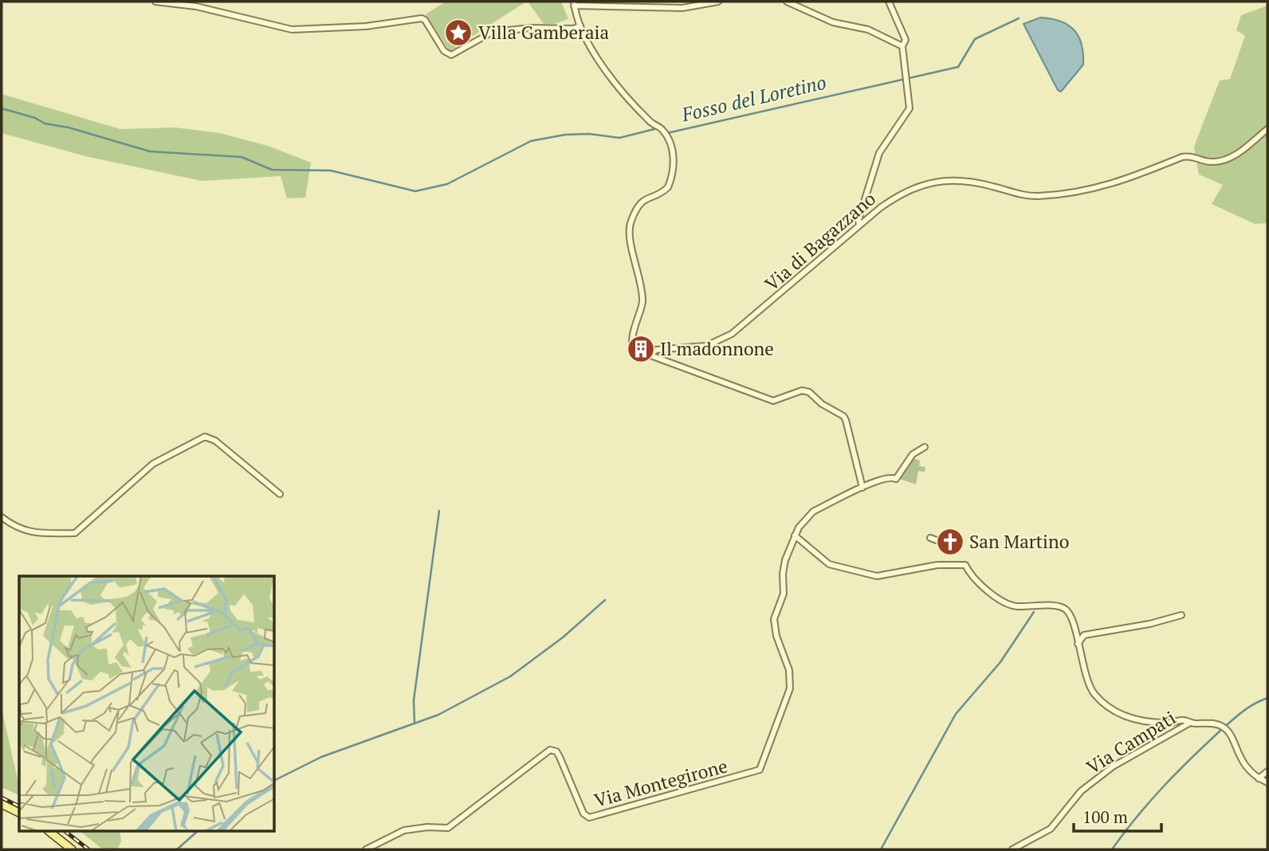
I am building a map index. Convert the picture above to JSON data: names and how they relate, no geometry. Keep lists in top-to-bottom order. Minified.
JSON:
{"streets":{"street":["Via di Bagazzano","Via Campati","Via Montegirone"]},"water":["Fosso del Loretino"],"places":{"place":["Villa Gamberaia"],"building":["Il madonnone"],"church":["San Martino"]},"scale_bar":"100 m"}
